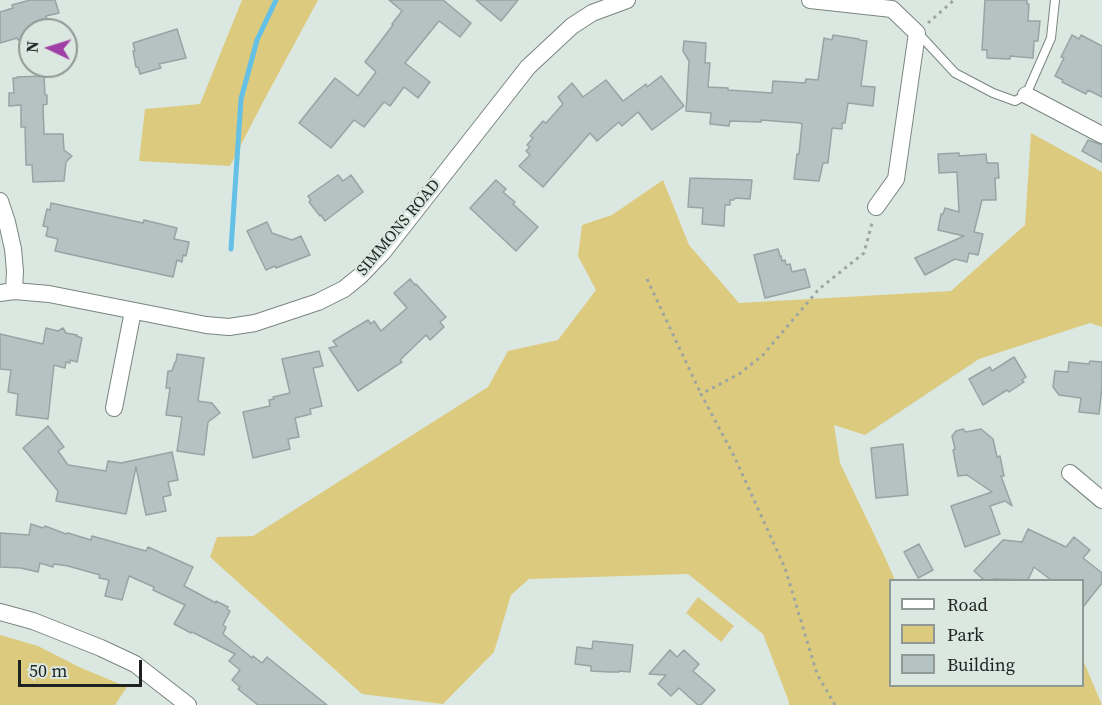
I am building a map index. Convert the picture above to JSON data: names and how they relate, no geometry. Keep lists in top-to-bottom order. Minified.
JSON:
{"streets":{"street":["SIMMONS ROAD"]},"legend":["Road","Park","Building"],"scale_bar":"50 m","north":"left"}
